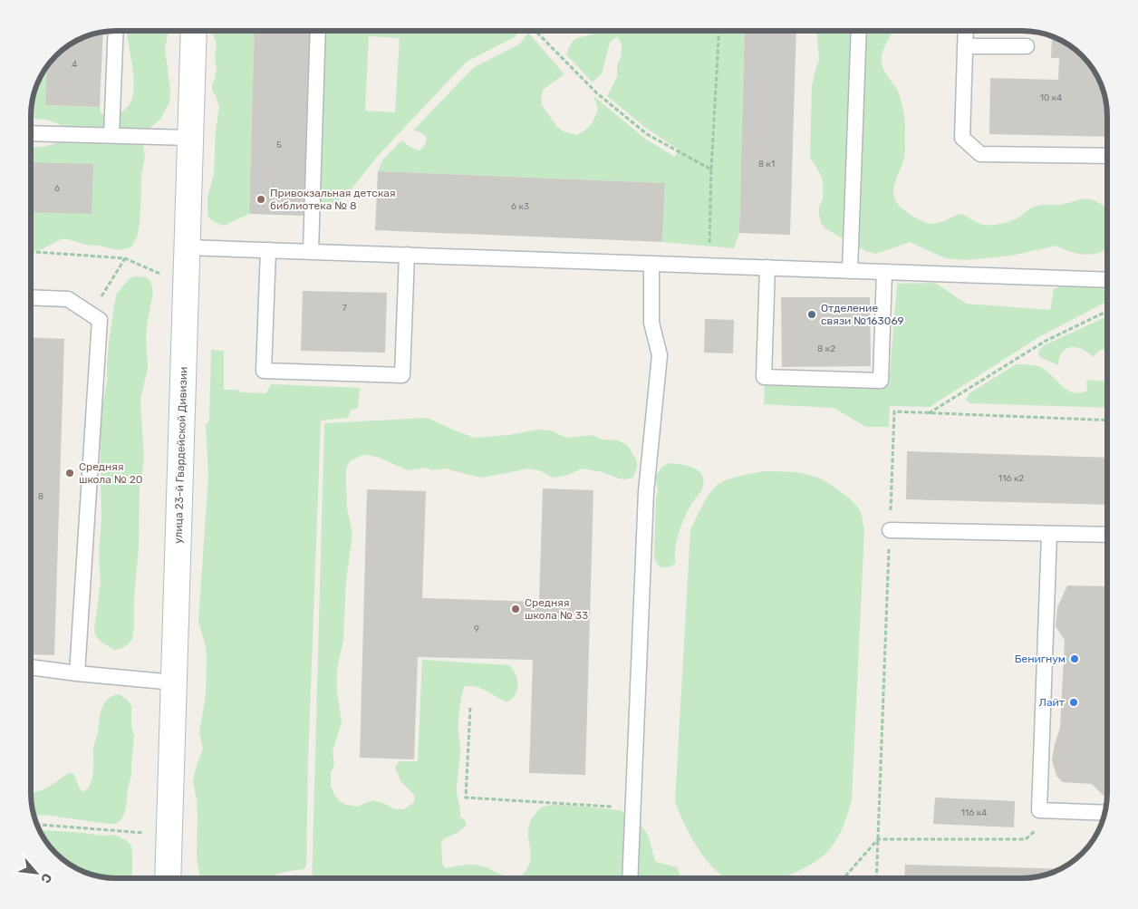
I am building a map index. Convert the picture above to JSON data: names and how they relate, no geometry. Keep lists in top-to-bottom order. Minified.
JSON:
{"streets":{"street":["улица 23-й Гвардейской Дивизии"]},"places":["Привокзальная детская библиотека № 8","Отделение связи №163069","Средняя школа № 20","Средняя школа № 33","Бенигнум","Лайт"],"house_numbers":["4","10 к4","5","8 к1","6","6 к3","7","8 к2","116 к2","8","9","116 к4"],"north":"bottom right"}
